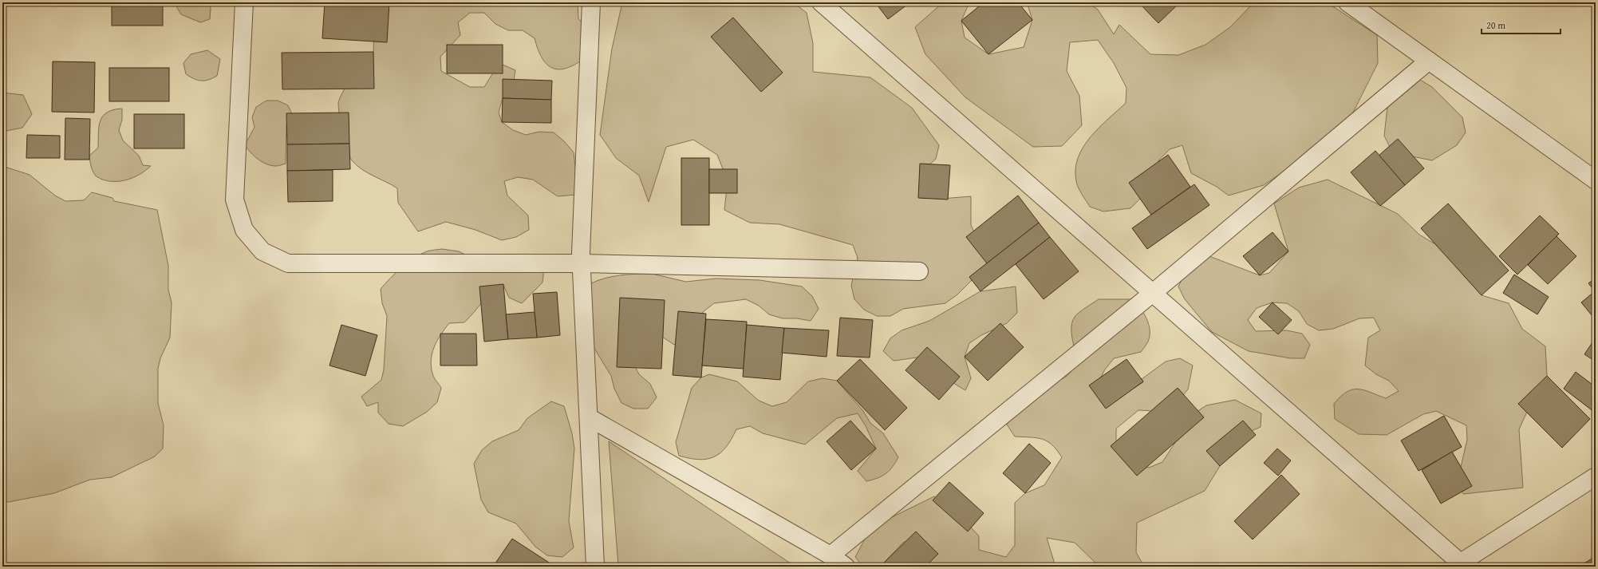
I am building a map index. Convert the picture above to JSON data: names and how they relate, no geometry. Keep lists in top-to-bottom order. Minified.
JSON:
{"scale_bar":"20 m"}
